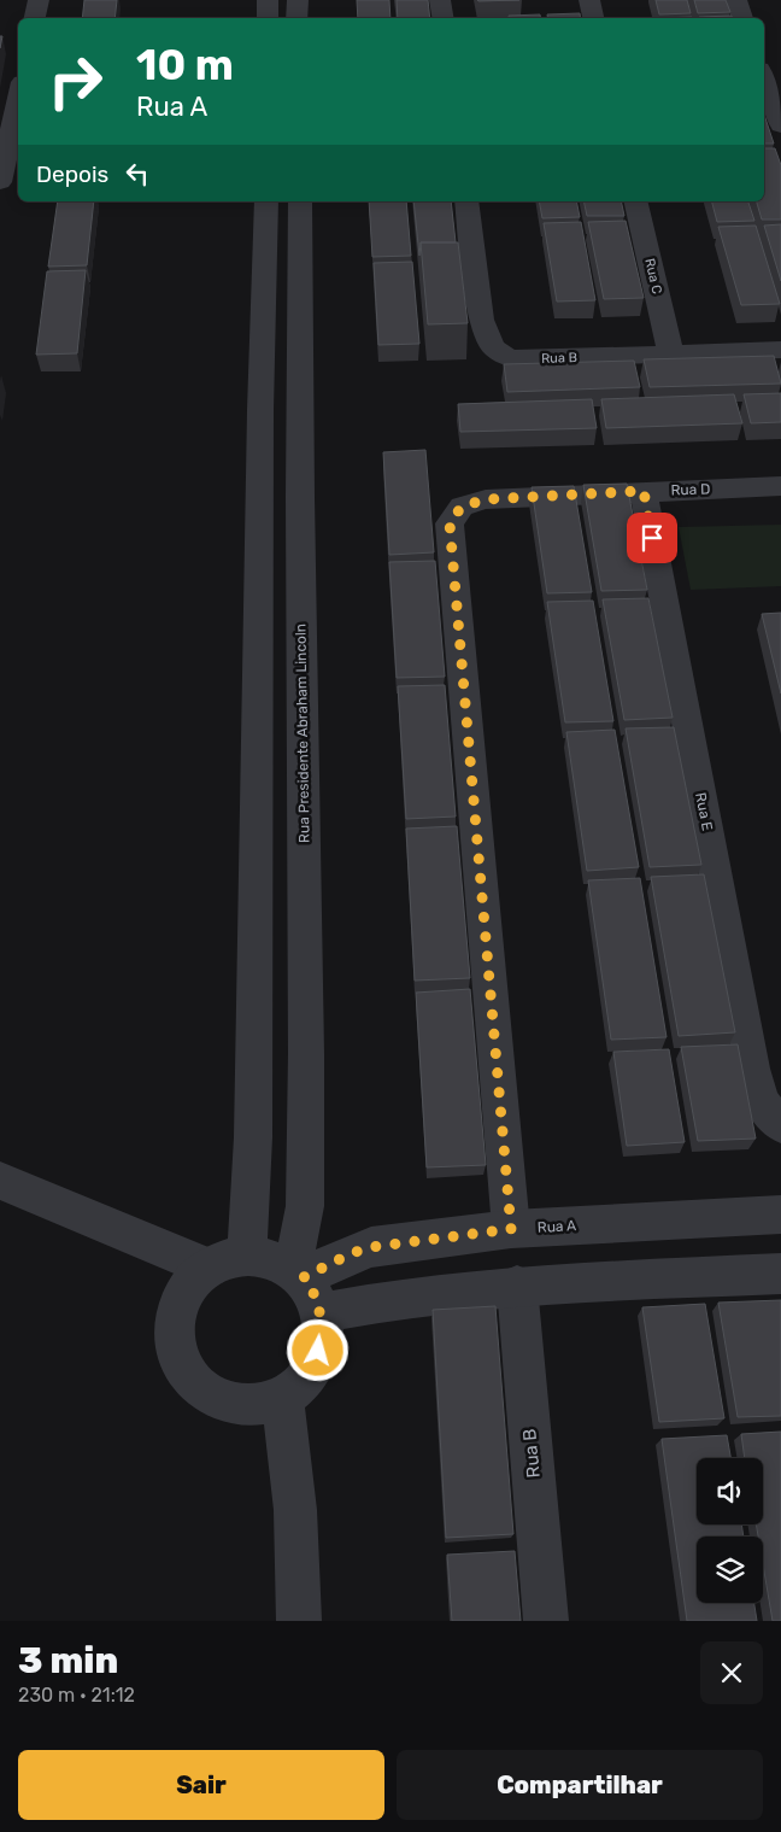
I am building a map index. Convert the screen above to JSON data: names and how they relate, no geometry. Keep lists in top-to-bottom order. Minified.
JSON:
{"streets":{"street":["Rua C","Rua B","Rua D","Rua Presidente Abraham Lincoln","Rua E","Rua A"]},"crossings":[["Rua C","Rua B"],["Rua D","Rua E"],["Rua D","Rua A"],["Rua Presidente Abraham Lincoln","Rua A"]],"page":{"turn":["10 m","Rua A"],"then":"Depois","heading":["3 min","230 m · 21:12"],"buttons":["Sair","Compartilhar"]}}
